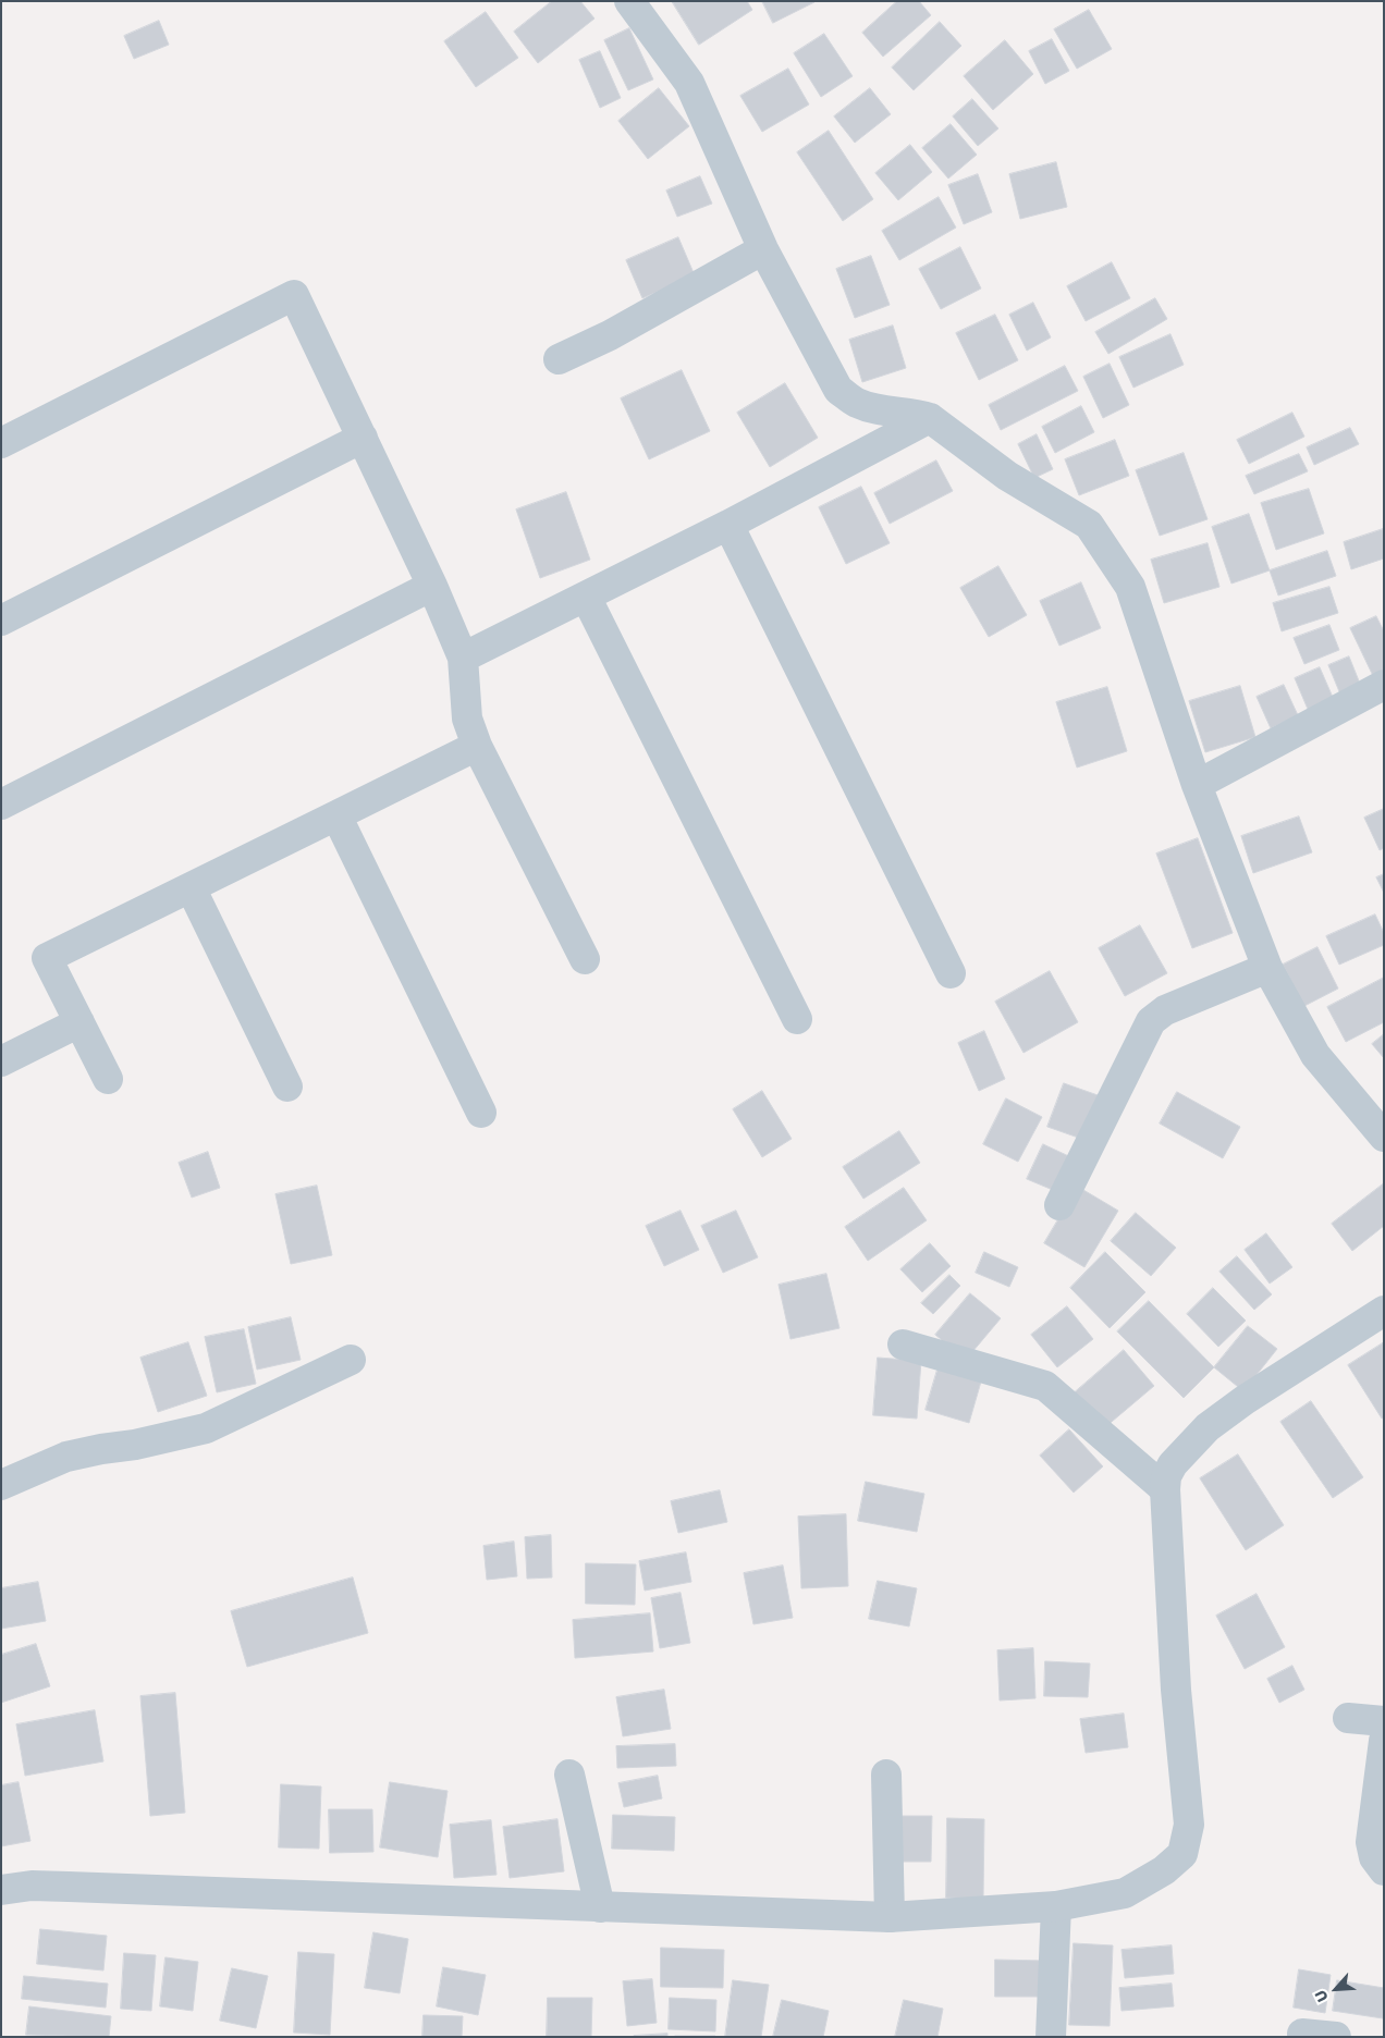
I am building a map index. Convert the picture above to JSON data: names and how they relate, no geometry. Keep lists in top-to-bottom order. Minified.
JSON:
{"north":"bottom left"}
